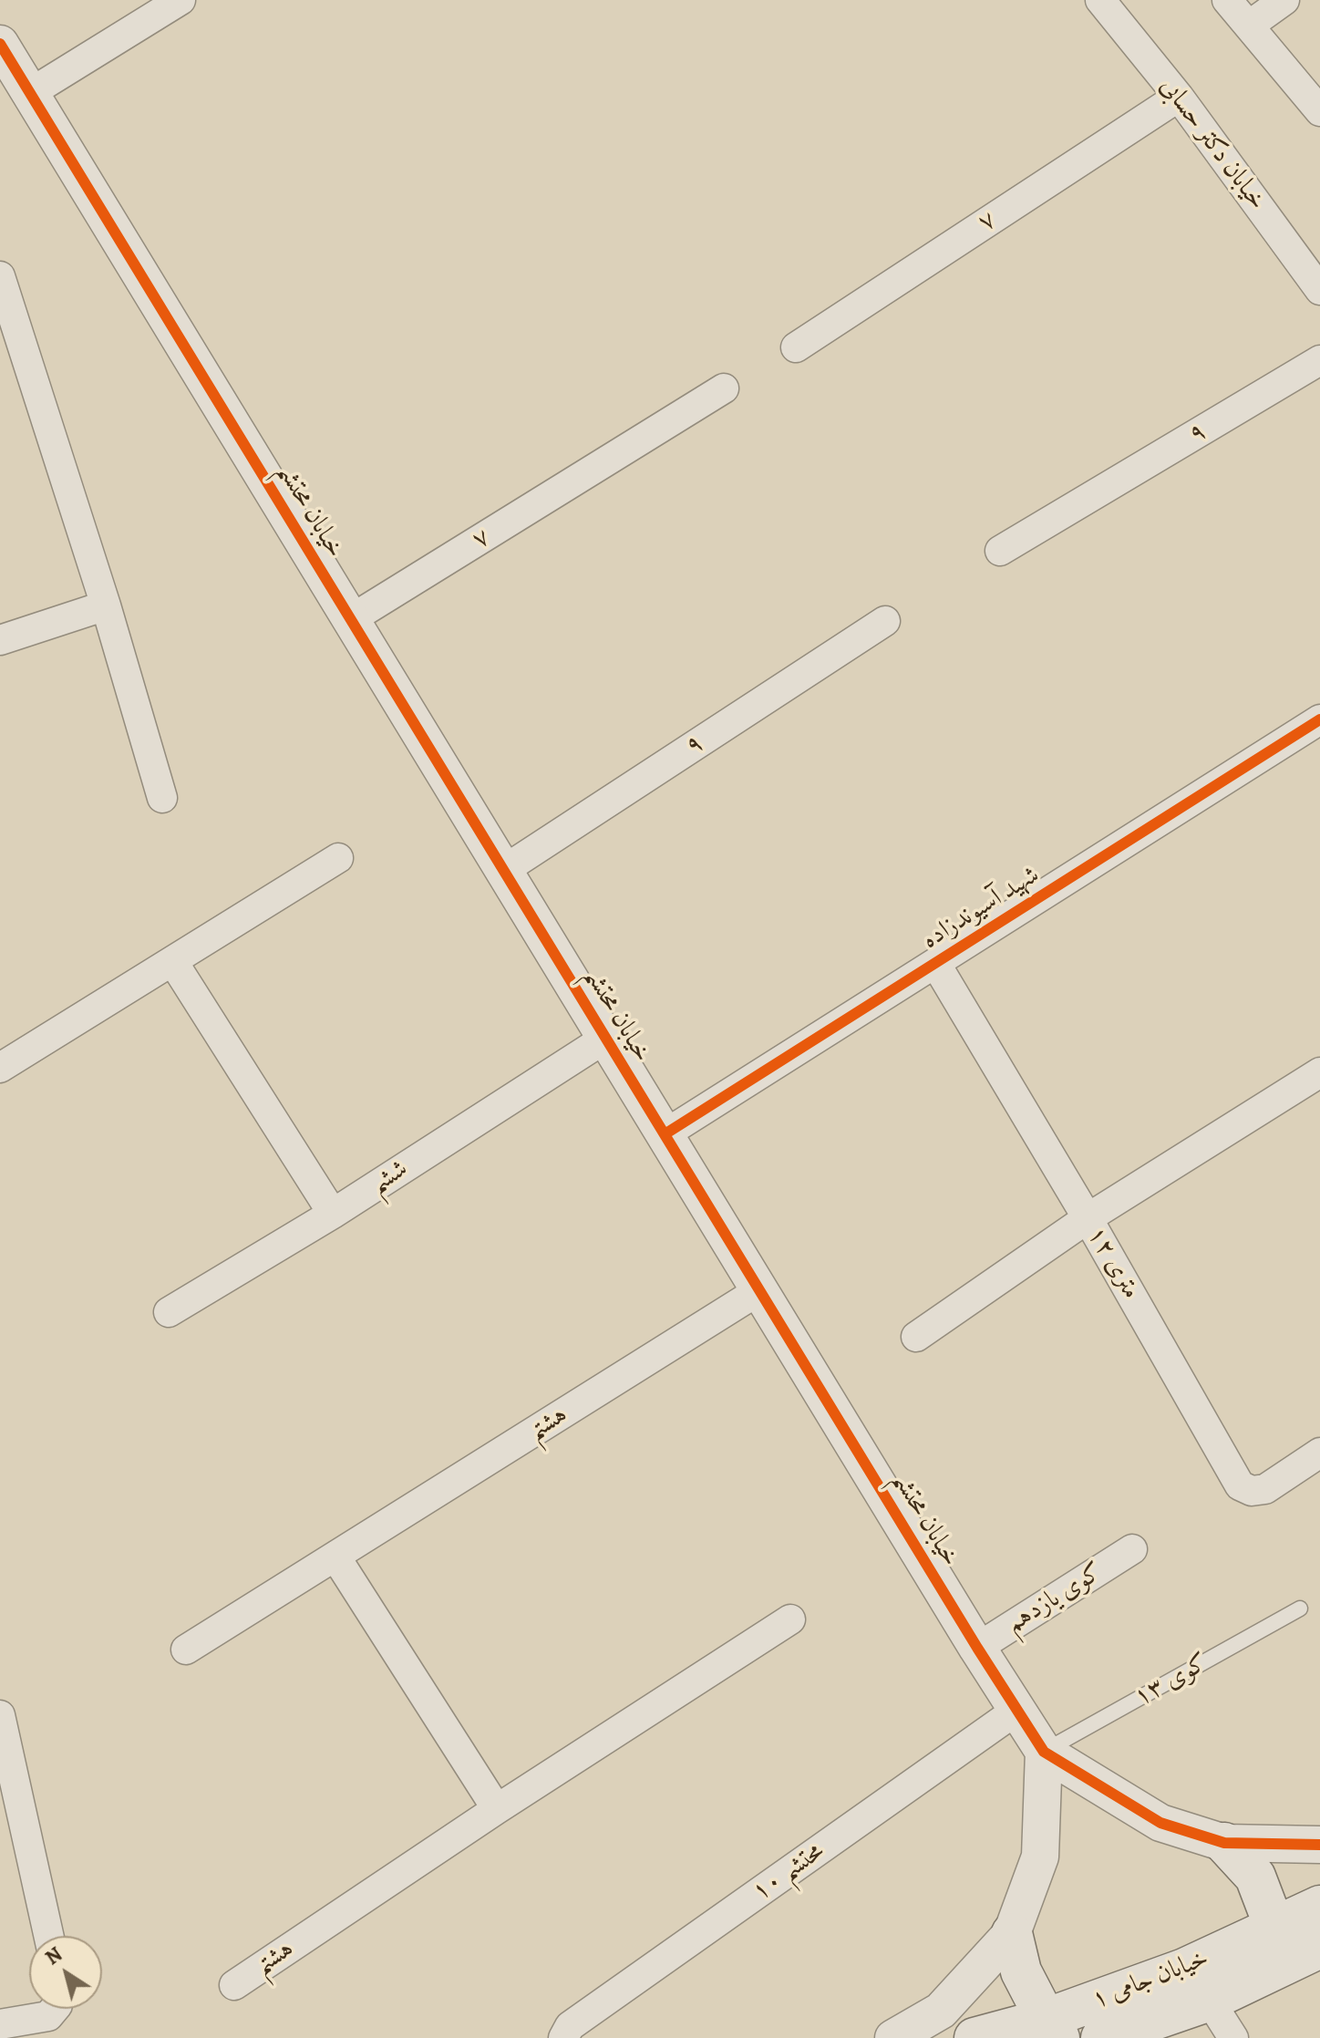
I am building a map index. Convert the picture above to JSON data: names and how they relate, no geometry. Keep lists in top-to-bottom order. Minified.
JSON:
{"streets":{"main road":["خیابان جامی ۱"],"street":["خیابان دکتر حسابی","۷","۹","خیابان محتشم","شهید آسیوندزاده","ششم","۱۲ متری","هشتم","کوی یازدهم","محتشم ۱۰"],"lane":["کوی ۱۳"]},"crossings":[["خیابان دکتر حسابی","۷"],["۷","خیابان محتشم"],["۹","خیابان محتشم"],["خیابان محتشم","شهید آسیوندزاده"],["خیابان محتشم","ششم"],["خیابان محتشم","هشتم"],["خیابان محتشم","کوی یازدهم"],["خیابان محتشم","کوی ۱۳"],["خیابان محتشم","محتشم ۱۰"],["شهید آسیوندزاده","۱۲ متری"]],"north":"top left"}
